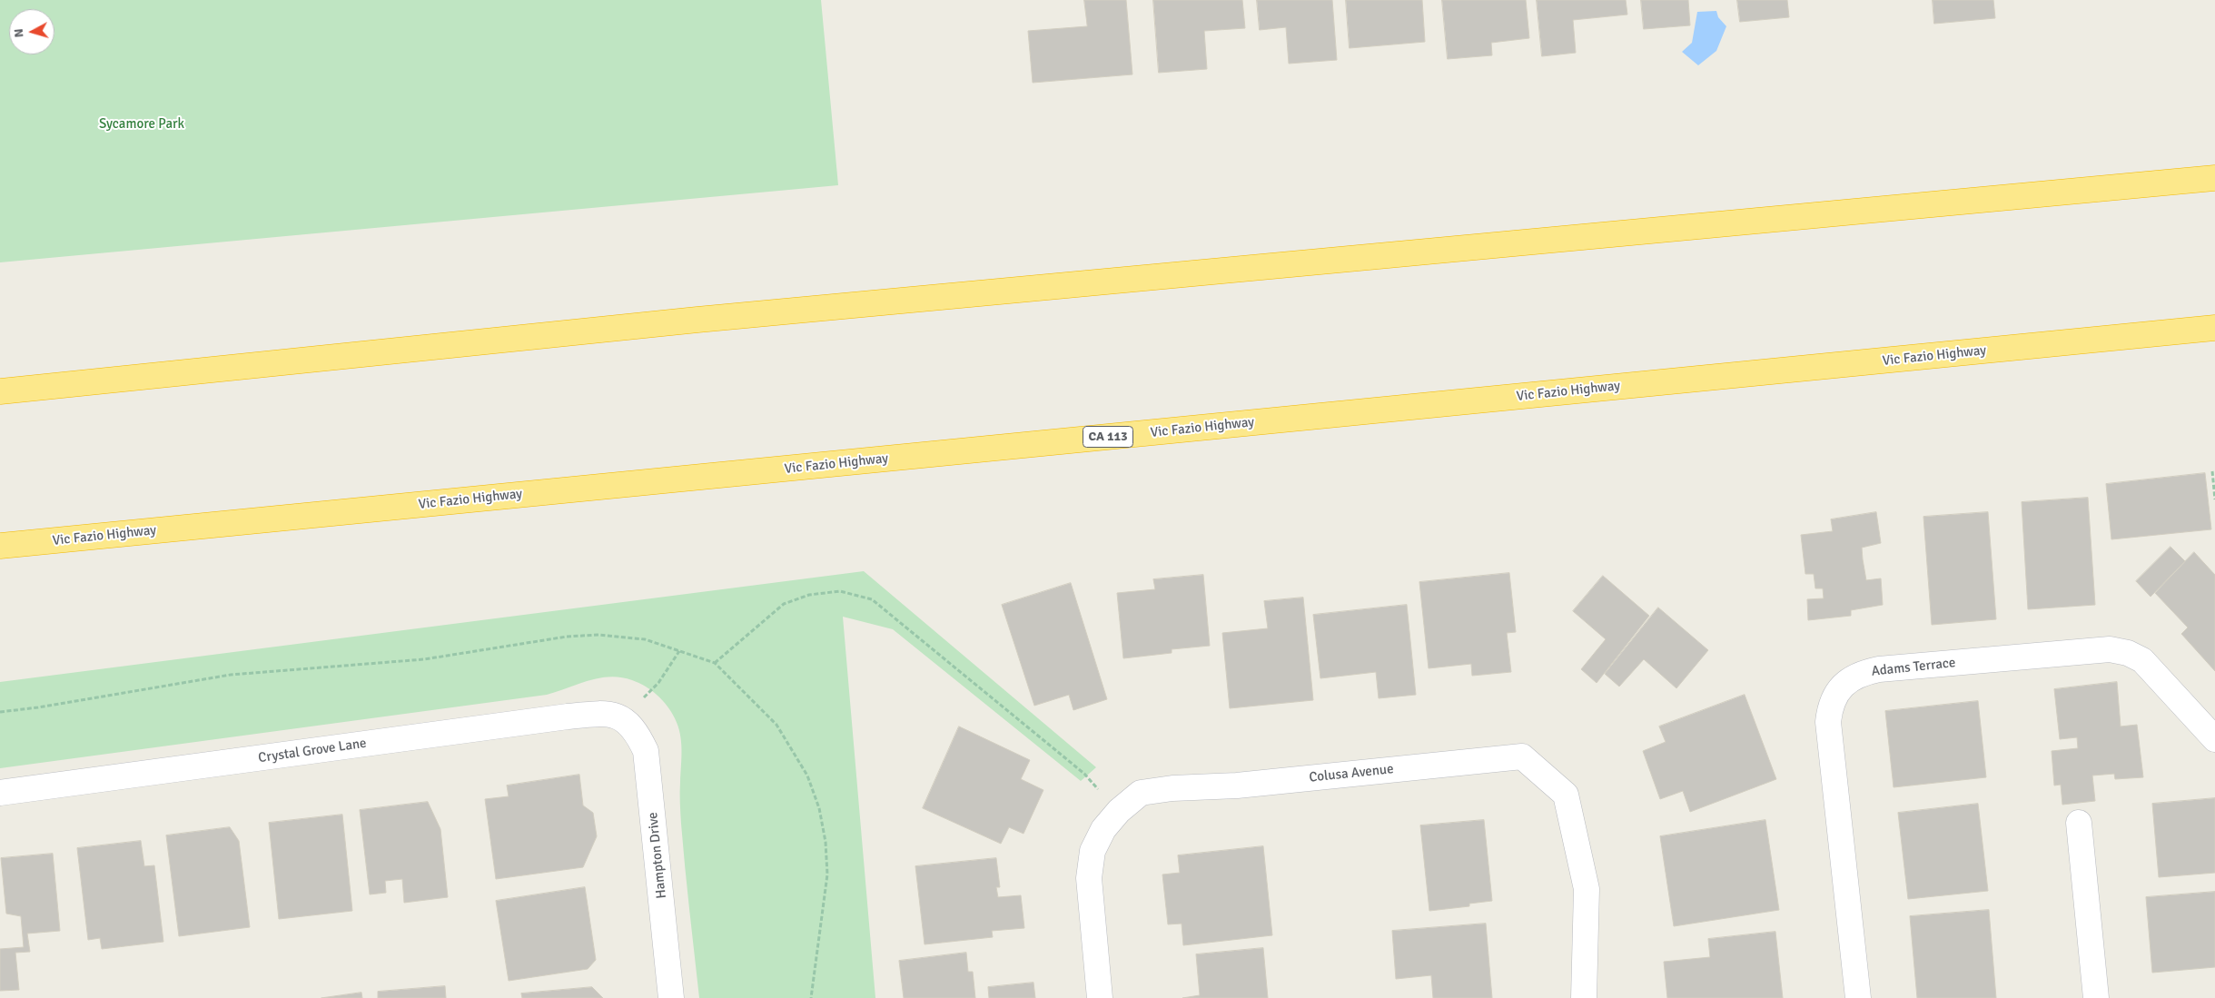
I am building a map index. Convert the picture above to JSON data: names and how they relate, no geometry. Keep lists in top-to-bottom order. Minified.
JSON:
{"streets":{"highway":["Vic Fazio Highway","CA 113"],"street":["Adams Terrace","Crystal Grove Lane","Colusa Avenue","Hampton Drive"]},"crossings":[["Crystal Grove Lane","Hampton Drive"]],"parks":["Sycamore Park"],"north":"left"}
